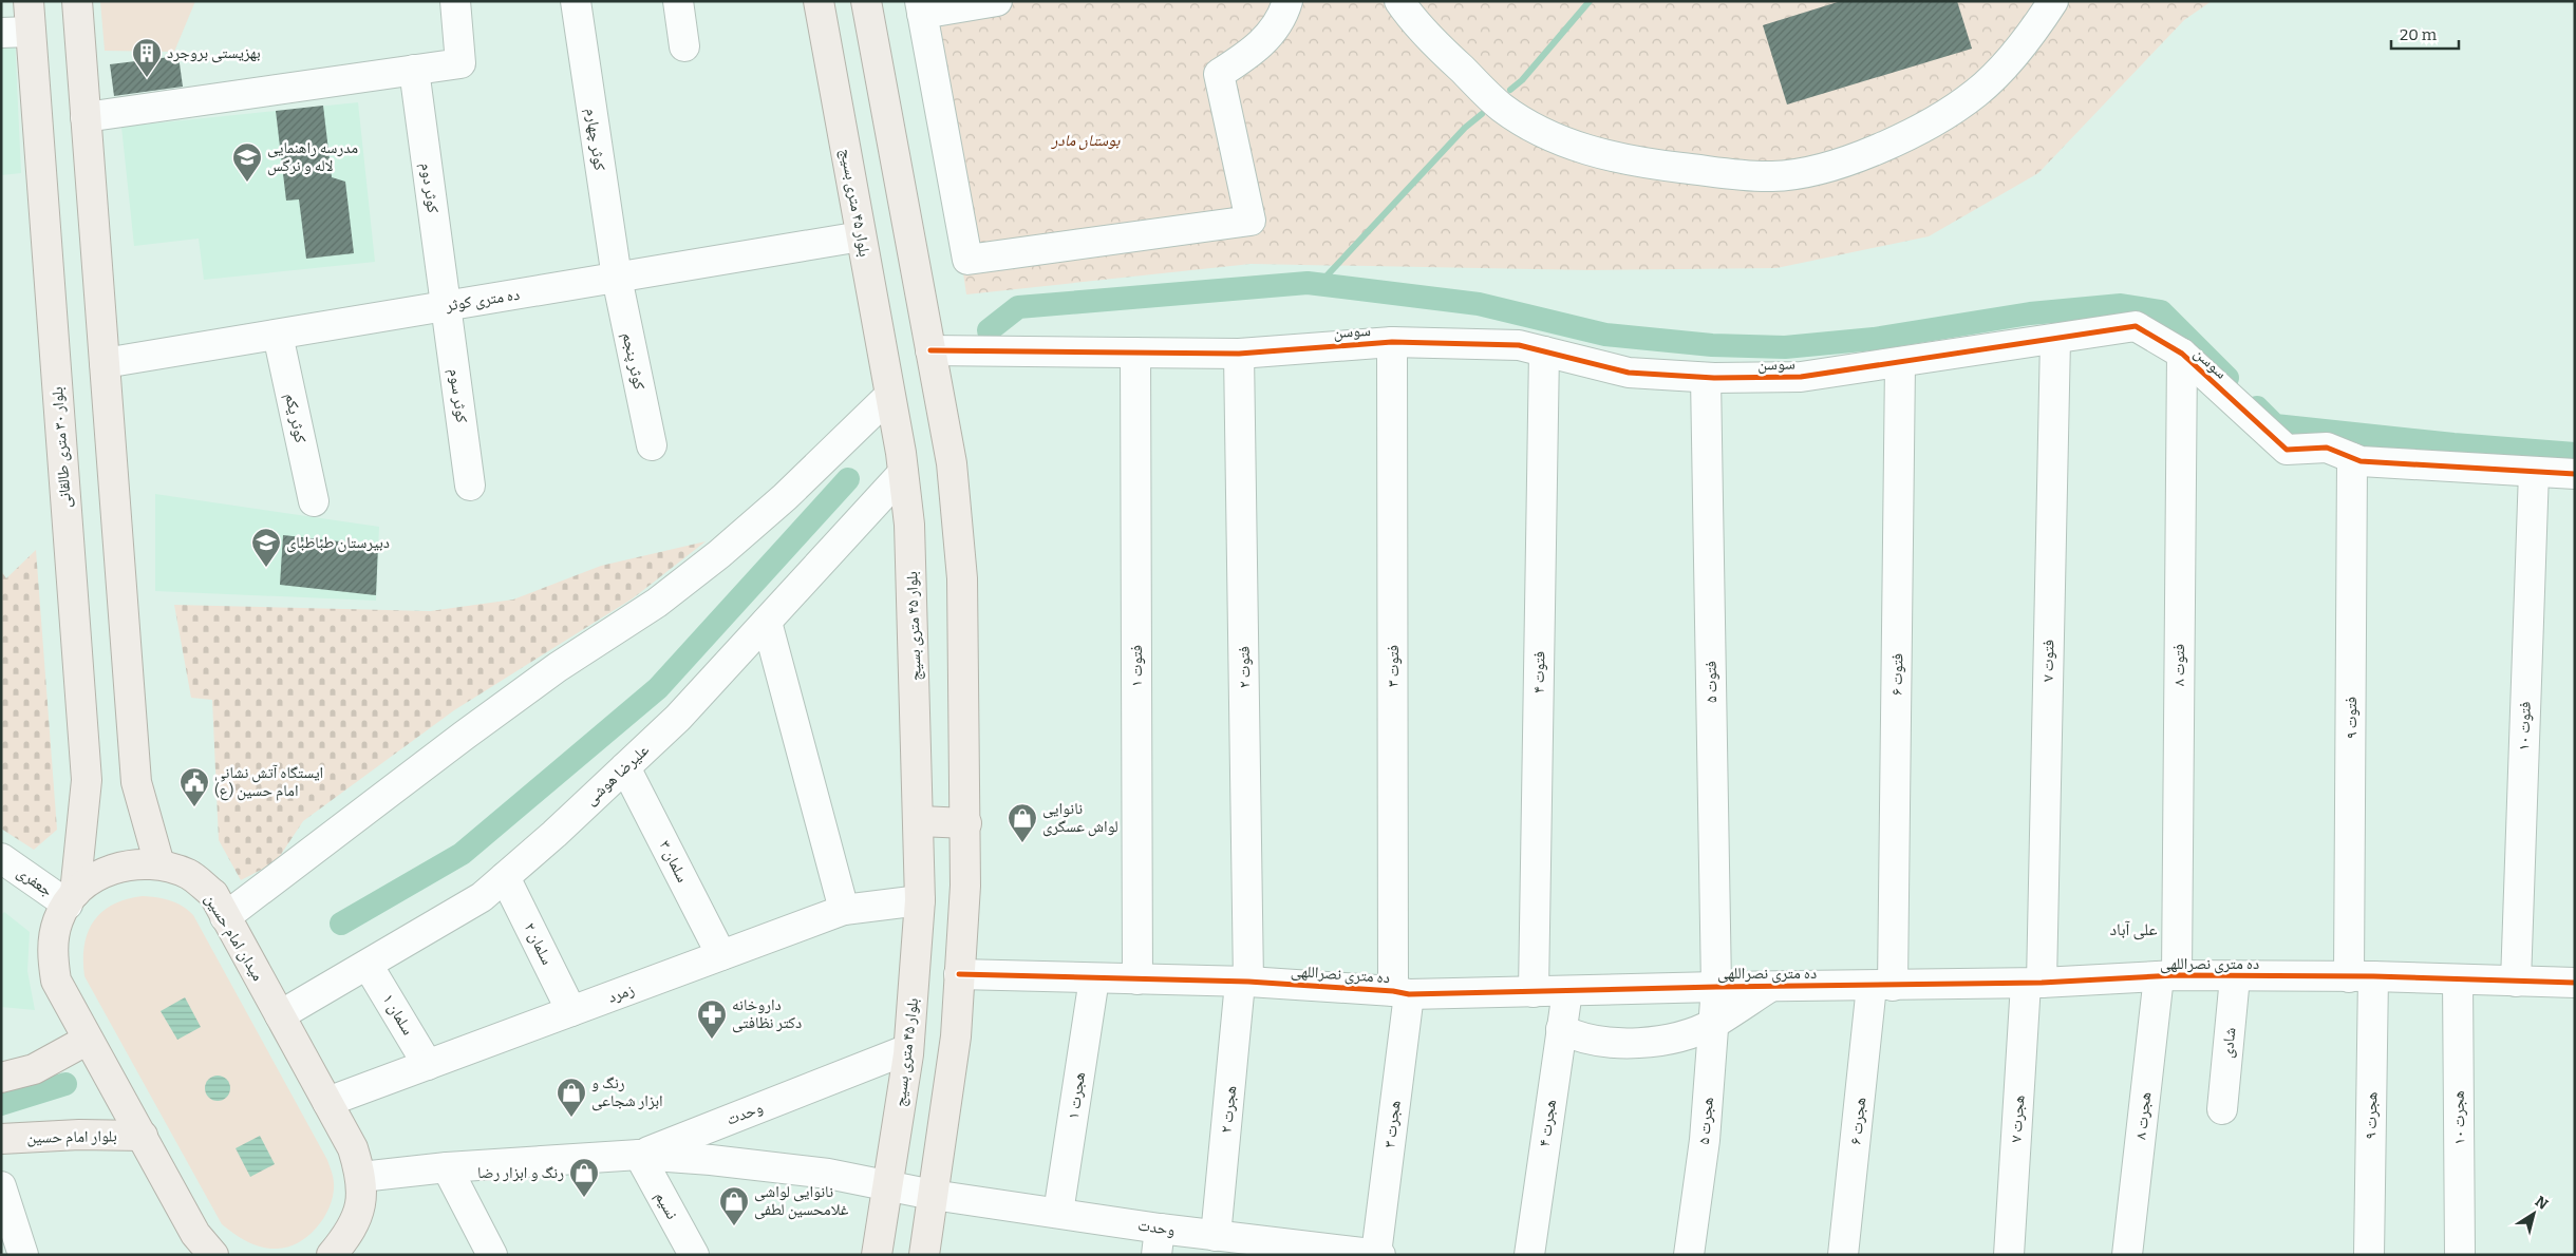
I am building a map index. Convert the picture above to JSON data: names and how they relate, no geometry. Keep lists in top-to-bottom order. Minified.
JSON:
{"streets":{"main road":["بلوار ۴۵ متری بسیج","بلوار ۳۰ متری طالقانی","میدان امام حسین","بلوار امام حسین"],"street":["کوثر چهارم","کوثر دوم","ده متری کوثر","سوسن","کوثر پنجم","کوثر سوم","کوثر یکم","فتوت ۷","فتوت ۸","فتوت ۱","فتوت ۳","فتوت ۲","فتوت ۴","فتوت ۶","فتوت ۵","فتوت ۹","فتوت ۱۰","علیرضا هوشی","سلمان ۳","جعفری","سلمان ۲","ده متری نصراللهی","زمرد","سلمان ۱","شادی","هجرت ۱","هجرت ۲","وحدت","هجرت ۸","هجرت ۹","هجرت ۱۰","هجرت ۷","هجرت ۵","هجرت ۶","هجرت ۴","هجرت ۳","نسیم"]},"crossings":[["کوثر چهارم","ده متری کوثر"],["کوثر چهارم","کوثر پنجم"],["کوثر دوم","ده متری کوثر"],["کوثر دوم","کوثر سوم"],["بلوار ۴۵ متری بسیج","ده متری کوثر"],["بلوار ۴۵ متری بسیج","علیرضا هوشی"],["بلوار ۴۵ متری بسیج","زمرد"],["بلوار ۴۵ متری بسیج","وحدت"],["ده متری کوثر","کوثر پنجم"],["ده متری کوثر","کوثر سوم"],["ده متری کوثر","کوثر یکم"],["سوسن","فتوت ۷"],["سوسن","فتوت ۸"],["سوسن","فتوت ۱"],["سوسن","فتوت ۳"],["سوسن","فتوت ۲"],["سوسن","فتوت ۴"],["سوسن","فتوت ۶"],["سوسن","فتوت ۵"],["سوسن","فتوت ۹"],["سوسن","فتوت ۱۰"],["بلوار ۳۰ متری طالقانی","جعفری"],["بلوار ۳۰ متری طالقانی","میدان امام حسین"],["فتوت ۷","ده متری نصراللهی"],["فتوت ۷","هجرت ۷"],["فتوت ۸","ده متری نصراللهی"],["فتوت ۸","هجرت ۸"],["فتوت ۱","ده متری نصراللهی"],["فتوت ۳","ده متری نصراللهی"],["فتوت ۳","هجرت ۳"],["فتوت ۲","ده متری نصراللهی"],["فتوت ۲","هجرت ۲"],["فتوت ۴","ده متری نصراللهی"],["فتوت ۶","ده متری نصراللهی"],["فتوت ۶","هجرت ۶"],["فتوت ۵","ده متری نصراللهی"],["فتوت ۵","هجرت ۵"],["فتوت ۹","ده متری نصراللهی"],["فتوت ۹","هجرت ۹"],["فتوت ۱۰","ده متری نصراللهی"],["علیرضا هوشی","سلمان ۳"],["علیرضا هوشی","میدان امام حسین"],["علیرضا هوشی","سلمان ۲"],["علیرضا هوشی","سلمان ۱"],["سلمان ۳","زمرد"],["جعفری","میدان امام حسین"],["میدان امام حسین","زمرد"],["میدان امام حسین","وحدت"],["میدان امام حسین","بلوار امام حسین"],["سلمان ۲","زمرد"],["ده متری نصراللهی","شادی"],["ده متری نصراللهی","هجرت ۱"],["ده متری نصراللهی","هجرت ۲"],["ده متری نصراللهی","هجرت ۸"],["ده متری نصراللهی","هجرت ۹"],["ده متری نصراللهی","هجرت ۱۰"],["ده متری نصراللهی","هجرت ۷"],["ده متری نصراللهی","هجرت ۵"],["ده متری نصراللهی","هجرت ۶"],["ده متری نصراللهی","هجرت ۴"],["ده متری نصراللهی","هجرت ۳"],["زمرد","سلمان ۱"],["هجرت ۱","وحدت"],["هجرت ۲","وحدت"],["وحدت","هجرت ۳"],["وحدت","نسیم"]],"districts":["علی آباد"],"parks":["بوستان مادر"],"places":{"building":["بهزیستی بروجرد"],"school or university":["مدرسه راهنمایی لاله و نرگس","دبیرستان طباطبای"],"public building":["ایستگاه آتش نشانی امام حسین (ع)"],"shop":["نانوایی لواش عسگری","رنگ و ابزار شجاعی","رنگ و ابزار رضا","نانوایی لواشی غلامحسین لطفی"],"pharmacy":["داروخانه دکتر نظافتی"]},"scale_bar":"20 m","north":"top right"}
